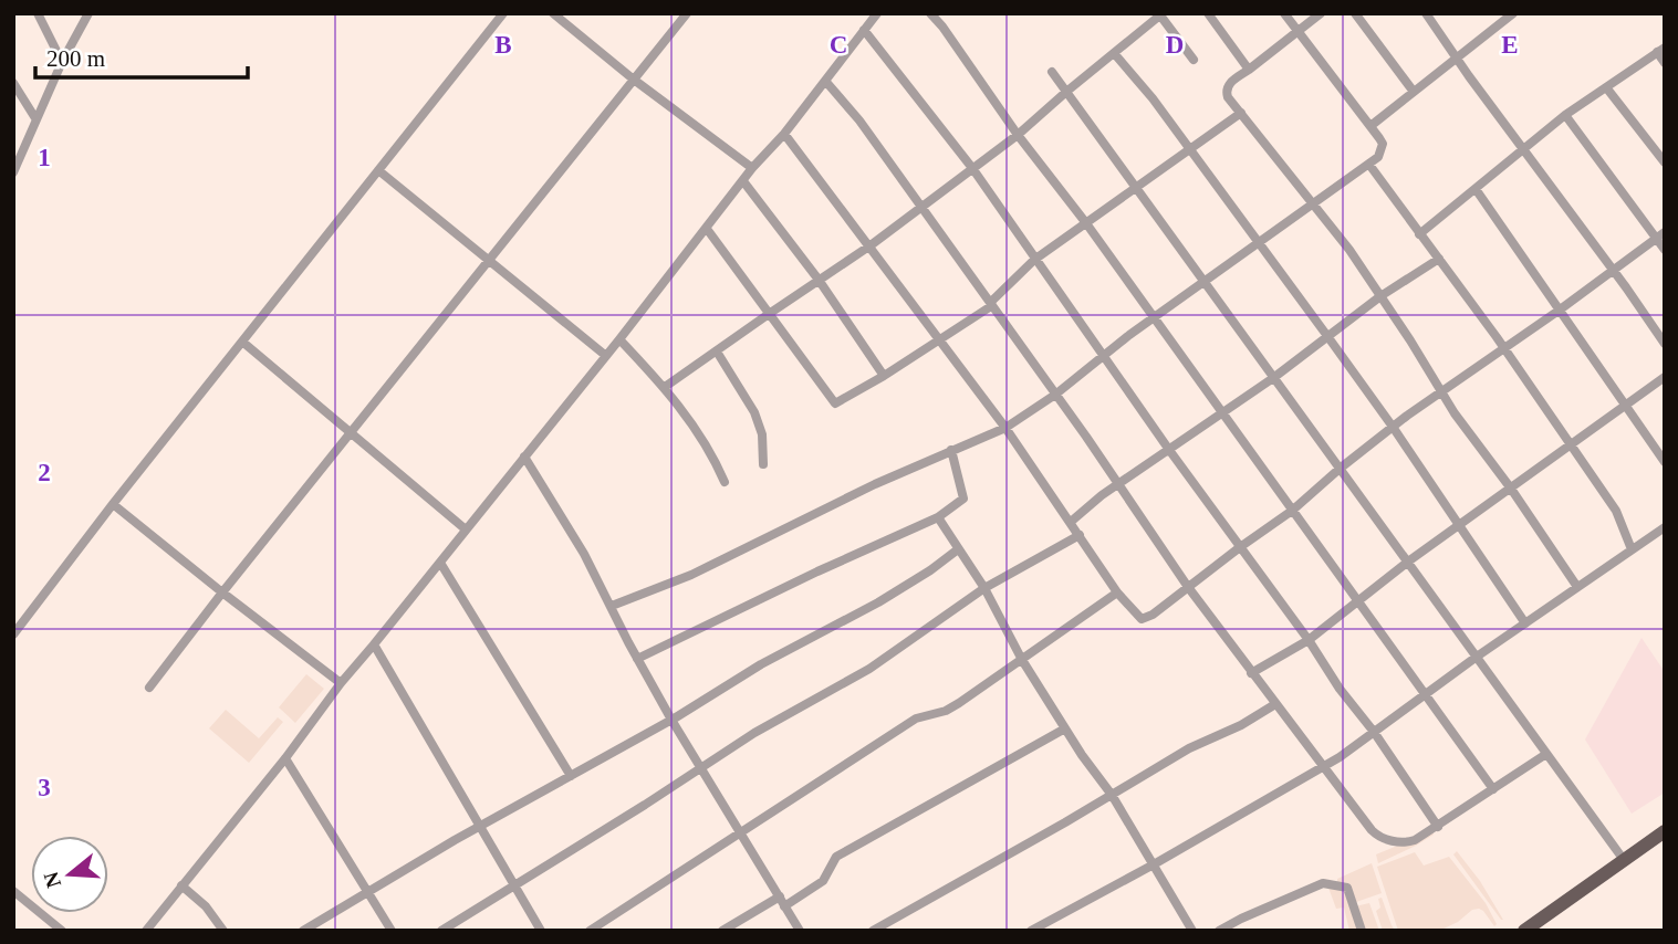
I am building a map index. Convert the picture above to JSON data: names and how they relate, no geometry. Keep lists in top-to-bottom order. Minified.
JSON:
{"scale_bar":"200 m","north":"left","grid":{"columns":["B","C","D","E"],"rows":["1","2","3"]}}
